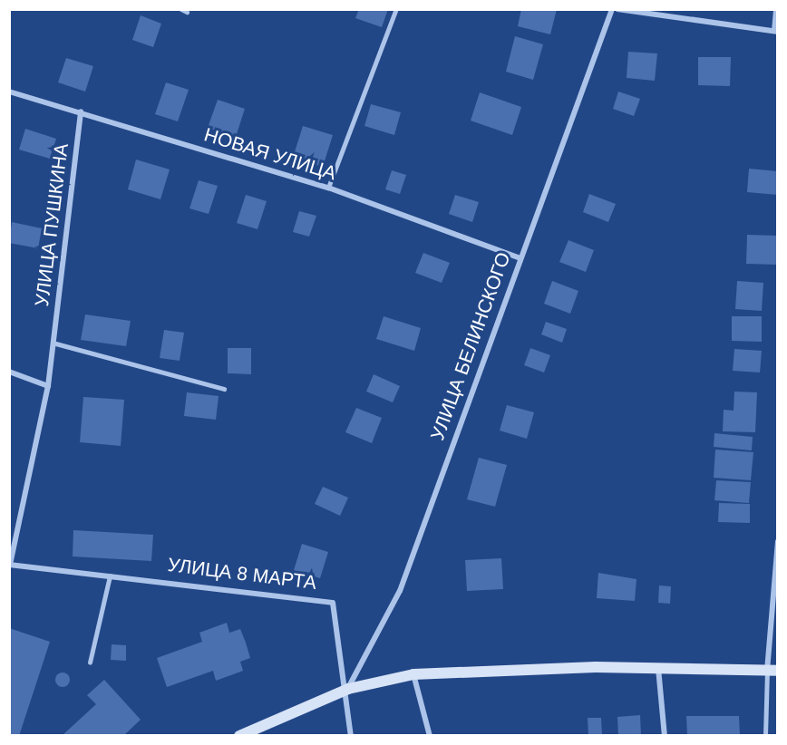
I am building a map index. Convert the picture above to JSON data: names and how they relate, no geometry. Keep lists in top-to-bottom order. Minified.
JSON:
{"streets":{"street":["НОВАЯ УЛИЦА","УЛИЦА ПУШКИНА","УЛИЦА БЕЛИНСКОГО","УЛИЦА 8 МАРТА"]},"crossings":[["НОВАЯ УЛИЦА","УЛИЦА ПУШКИНА"],["НОВАЯ УЛИЦА","УЛИЦА БЕЛИНСКОГО"],["УЛИЦА ПУШКИНА","УЛИЦА 8 МАРТА"],["УЛИЦА БЕЛИНСКОГО","УЛИЦА 8 МАРТА"]]}
